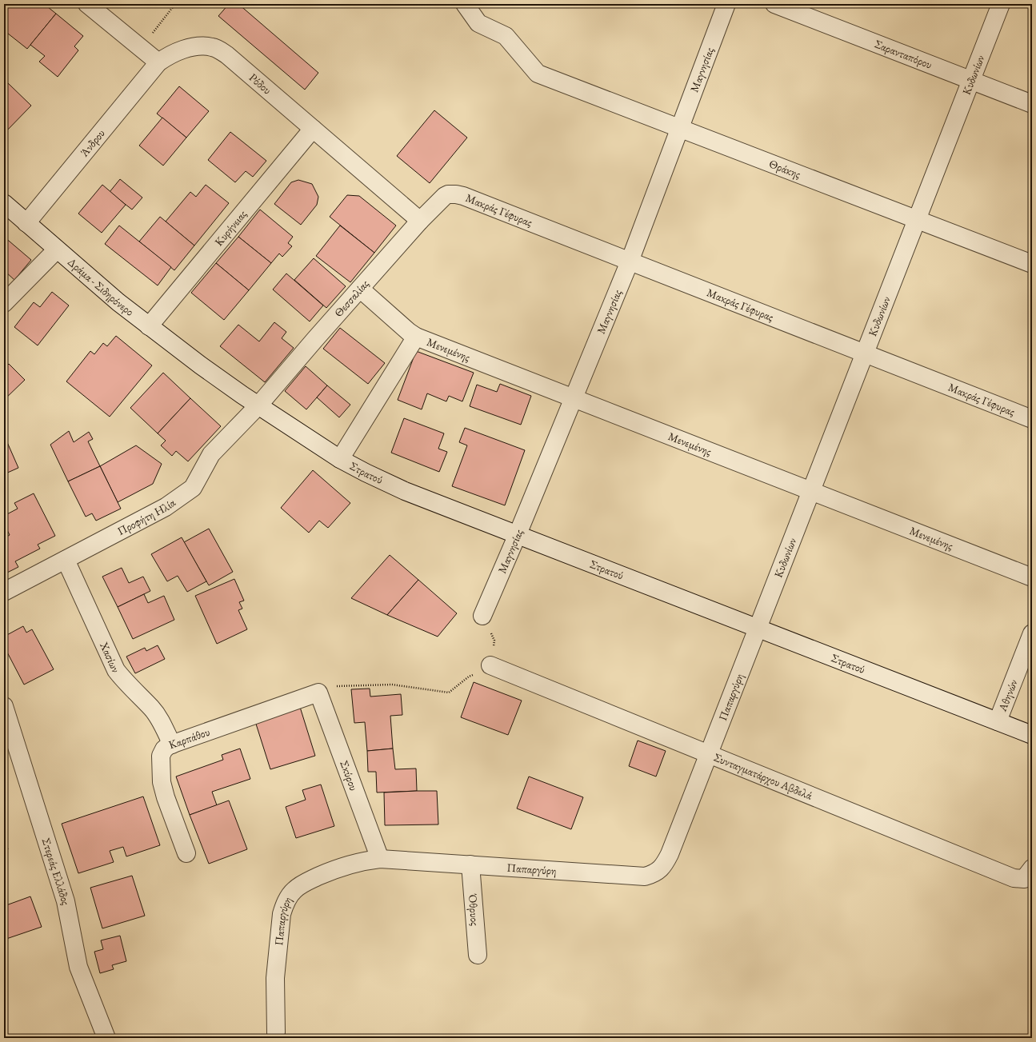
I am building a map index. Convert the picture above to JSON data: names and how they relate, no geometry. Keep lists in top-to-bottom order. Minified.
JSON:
{"streets":{"street":["Σαρανταπόρου","Μαγνησίας","Κυδωνίων","Ρόδου","Άνδρου","Θράκης","Μακράς Γέφυρας","Κυρήνειας","Δράμα - Σιδηρόνερο","Θεσσαλίας","Μενεμένης","Στρατού","Προφήτη Ηλία","Χασίων","Αθηνών","Παπαργύρη","Καρπάθου","Σκύρου","Συνταγματάρχου Αβδελά","Στερεάς Ελλάδος","Όθρυος"]},"crossings":[["Σαρανταπόρου","Κυδωνίων"],["Μαγνησίας","Θράκης"],["Μαγνησίας","Μακράς Γέφυρας"],["Μαγνησίας","Μενεμένης"],["Μαγνησίας","Στρατού"],["Κυδωνίων","Θράκης"],["Κυδωνίων","Μακράς Γέφυρας"],["Κυδωνίων","Μενεμένης"],["Κυδωνίων","Στρατού"],["Κυδωνίων","Παπαργύρη"],["Ρόδου","Άνδρου"],["Ρόδου","Κυρήνειας"],["Ρόδου","Θεσσαλίας"],["Άνδρου","Δράμα - Σιδηρόνερο"],["Μακράς Γέφυρας","Θεσσαλίας"],["Κυρήνειας","Δράμα - Σιδηρόνερο"],["Δράμα - Σιδηρόνερο","Στρατού"],["Θεσσαλίας","Μενεμένης"],["Θεσσαλίας","Στρατού"],["Θεσσαλίας","Προφήτη Ηλία"],["Στρατού","Προφήτη Ηλία"],["Στρατού","Αθηνών"],["Στρατού","Παπαργύρη"],["Προφήτη Ηλία","Χασίων"],["Χασίων","Καρπάθου"],["Παπαργύρη","Σκύρου"],["Παπαργύρη","Συνταγματάρχου Αβδελά"],["Παπαργύρη","Όθρυος"],["Καρπάθου","Σκύρου"]]}
